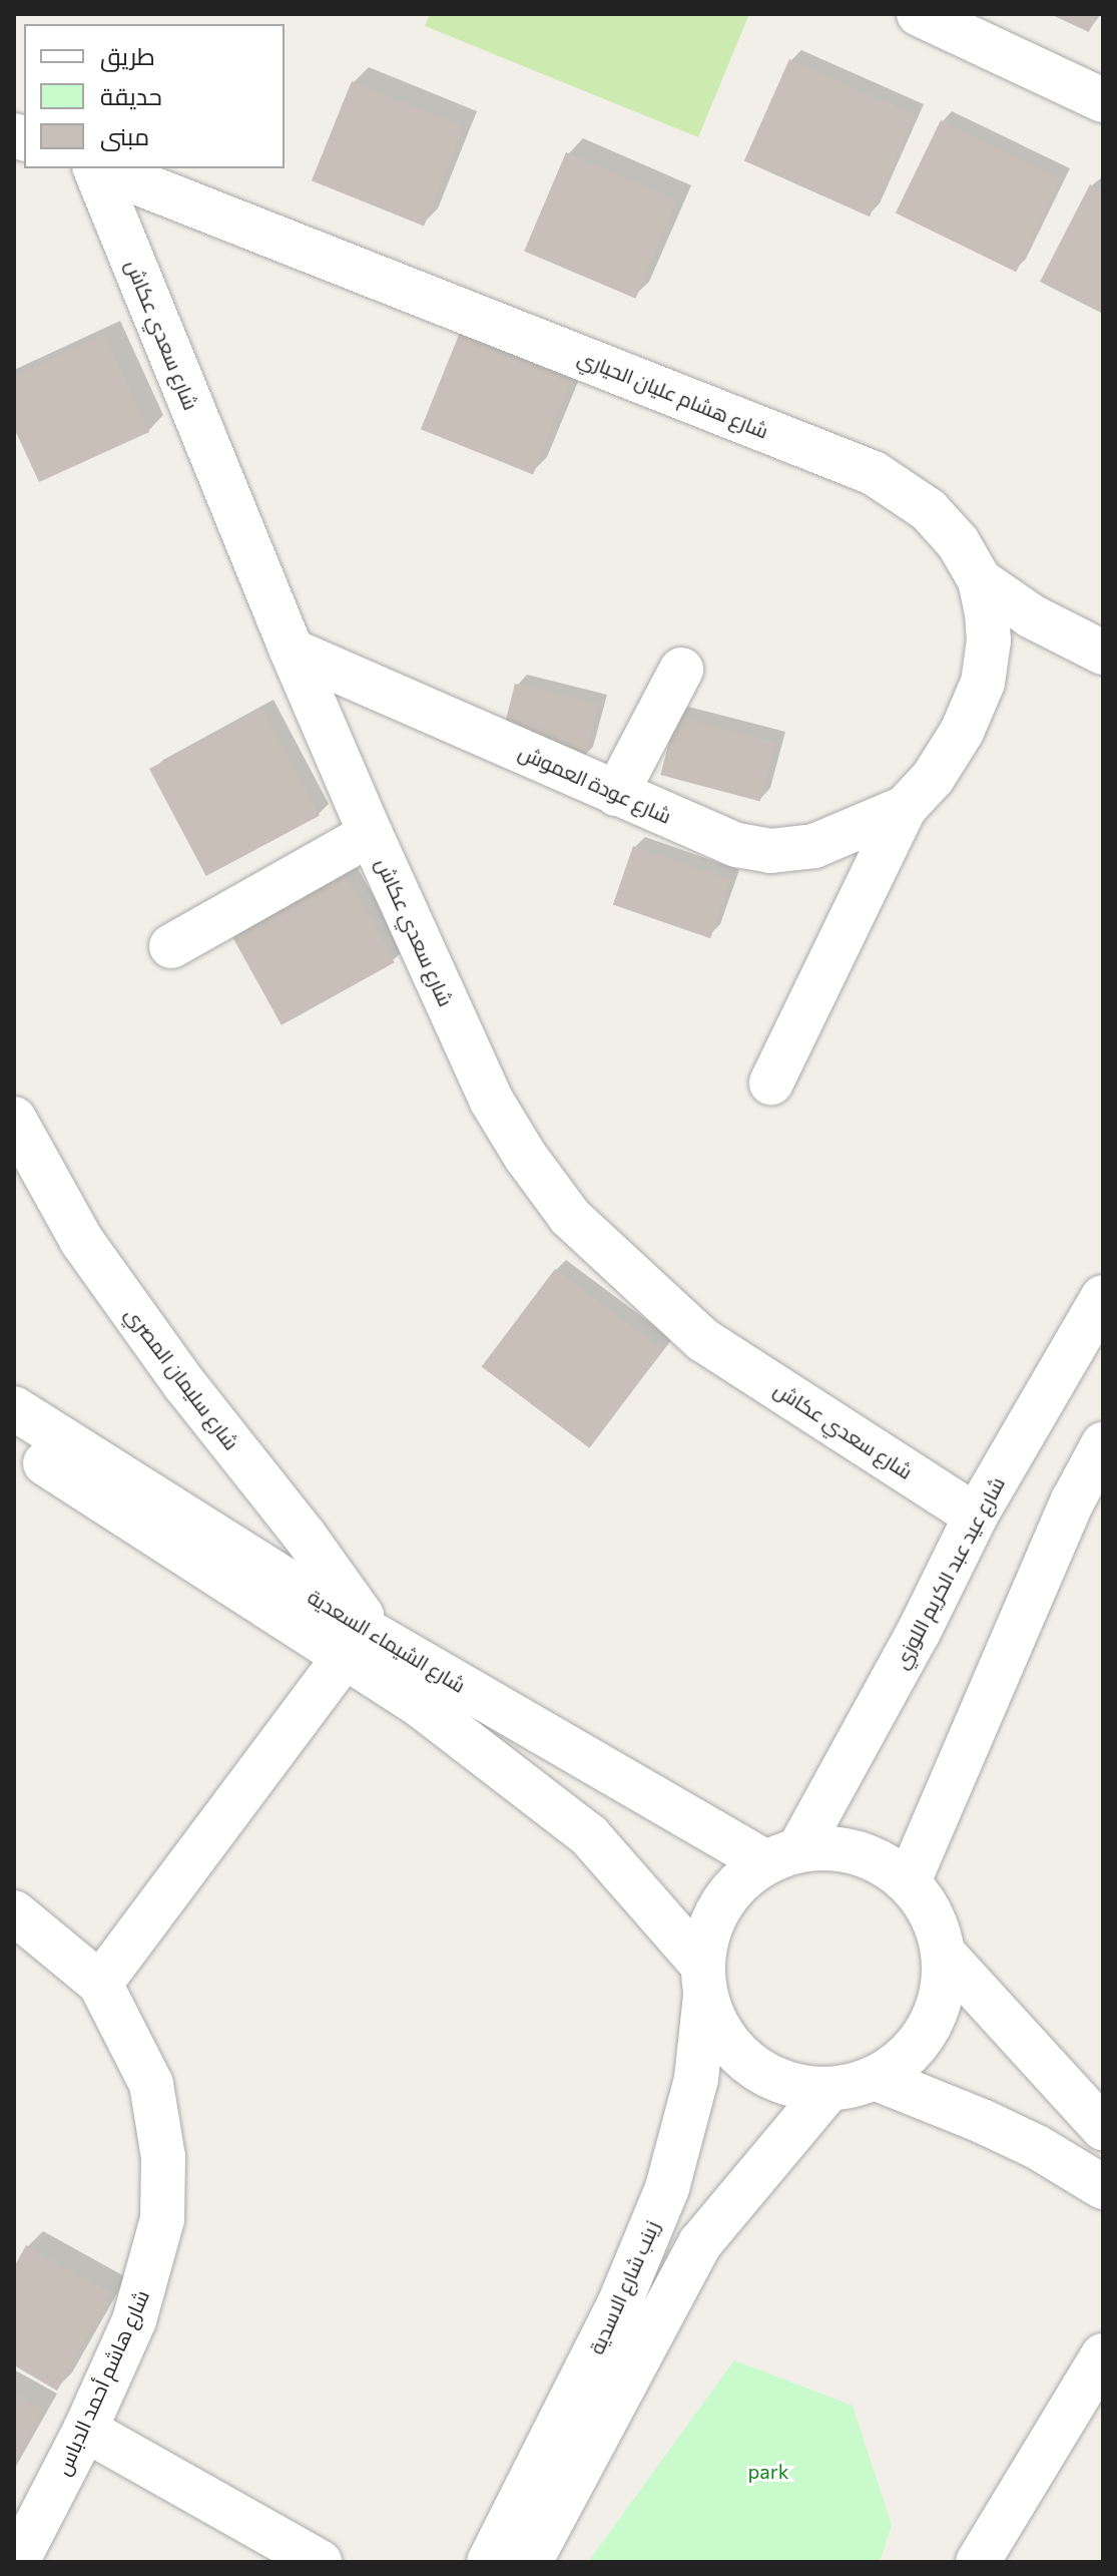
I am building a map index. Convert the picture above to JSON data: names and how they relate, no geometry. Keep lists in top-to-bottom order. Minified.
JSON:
{"streets":{"street":["شارع سعدي عكاش","شارع هشام عليان الحياري","شارع عودة العموش","شارع سليمان المصري","شارع عيد عبد الكريم اللوزي","شارع الشيماء السعدية","زينب شارع الاسدية","شارع هاشم أحمد الدباس"]},"crossings":[["شارع سعدي عكاش","شارع عودة العموش"],["شارع سعدي عكاش","شارع عيد عبد الكريم اللوزي"],["شارع هشام عليان الحياري","شارع عودة العموش"],["شارع سليمان المصري","شارع الشيماء السعدية"],["شارع عيد عبد الكريم اللوزي","شارع الشيماء السعدية"],["شارع عيد عبد الكريم اللوزي","زينب شارع الاسدية"],["شارع الشيماء السعدية","زينب شارع الاسدية"]],"parks":["park"],"legend":["طريق","حديقة","مبنى"]}
